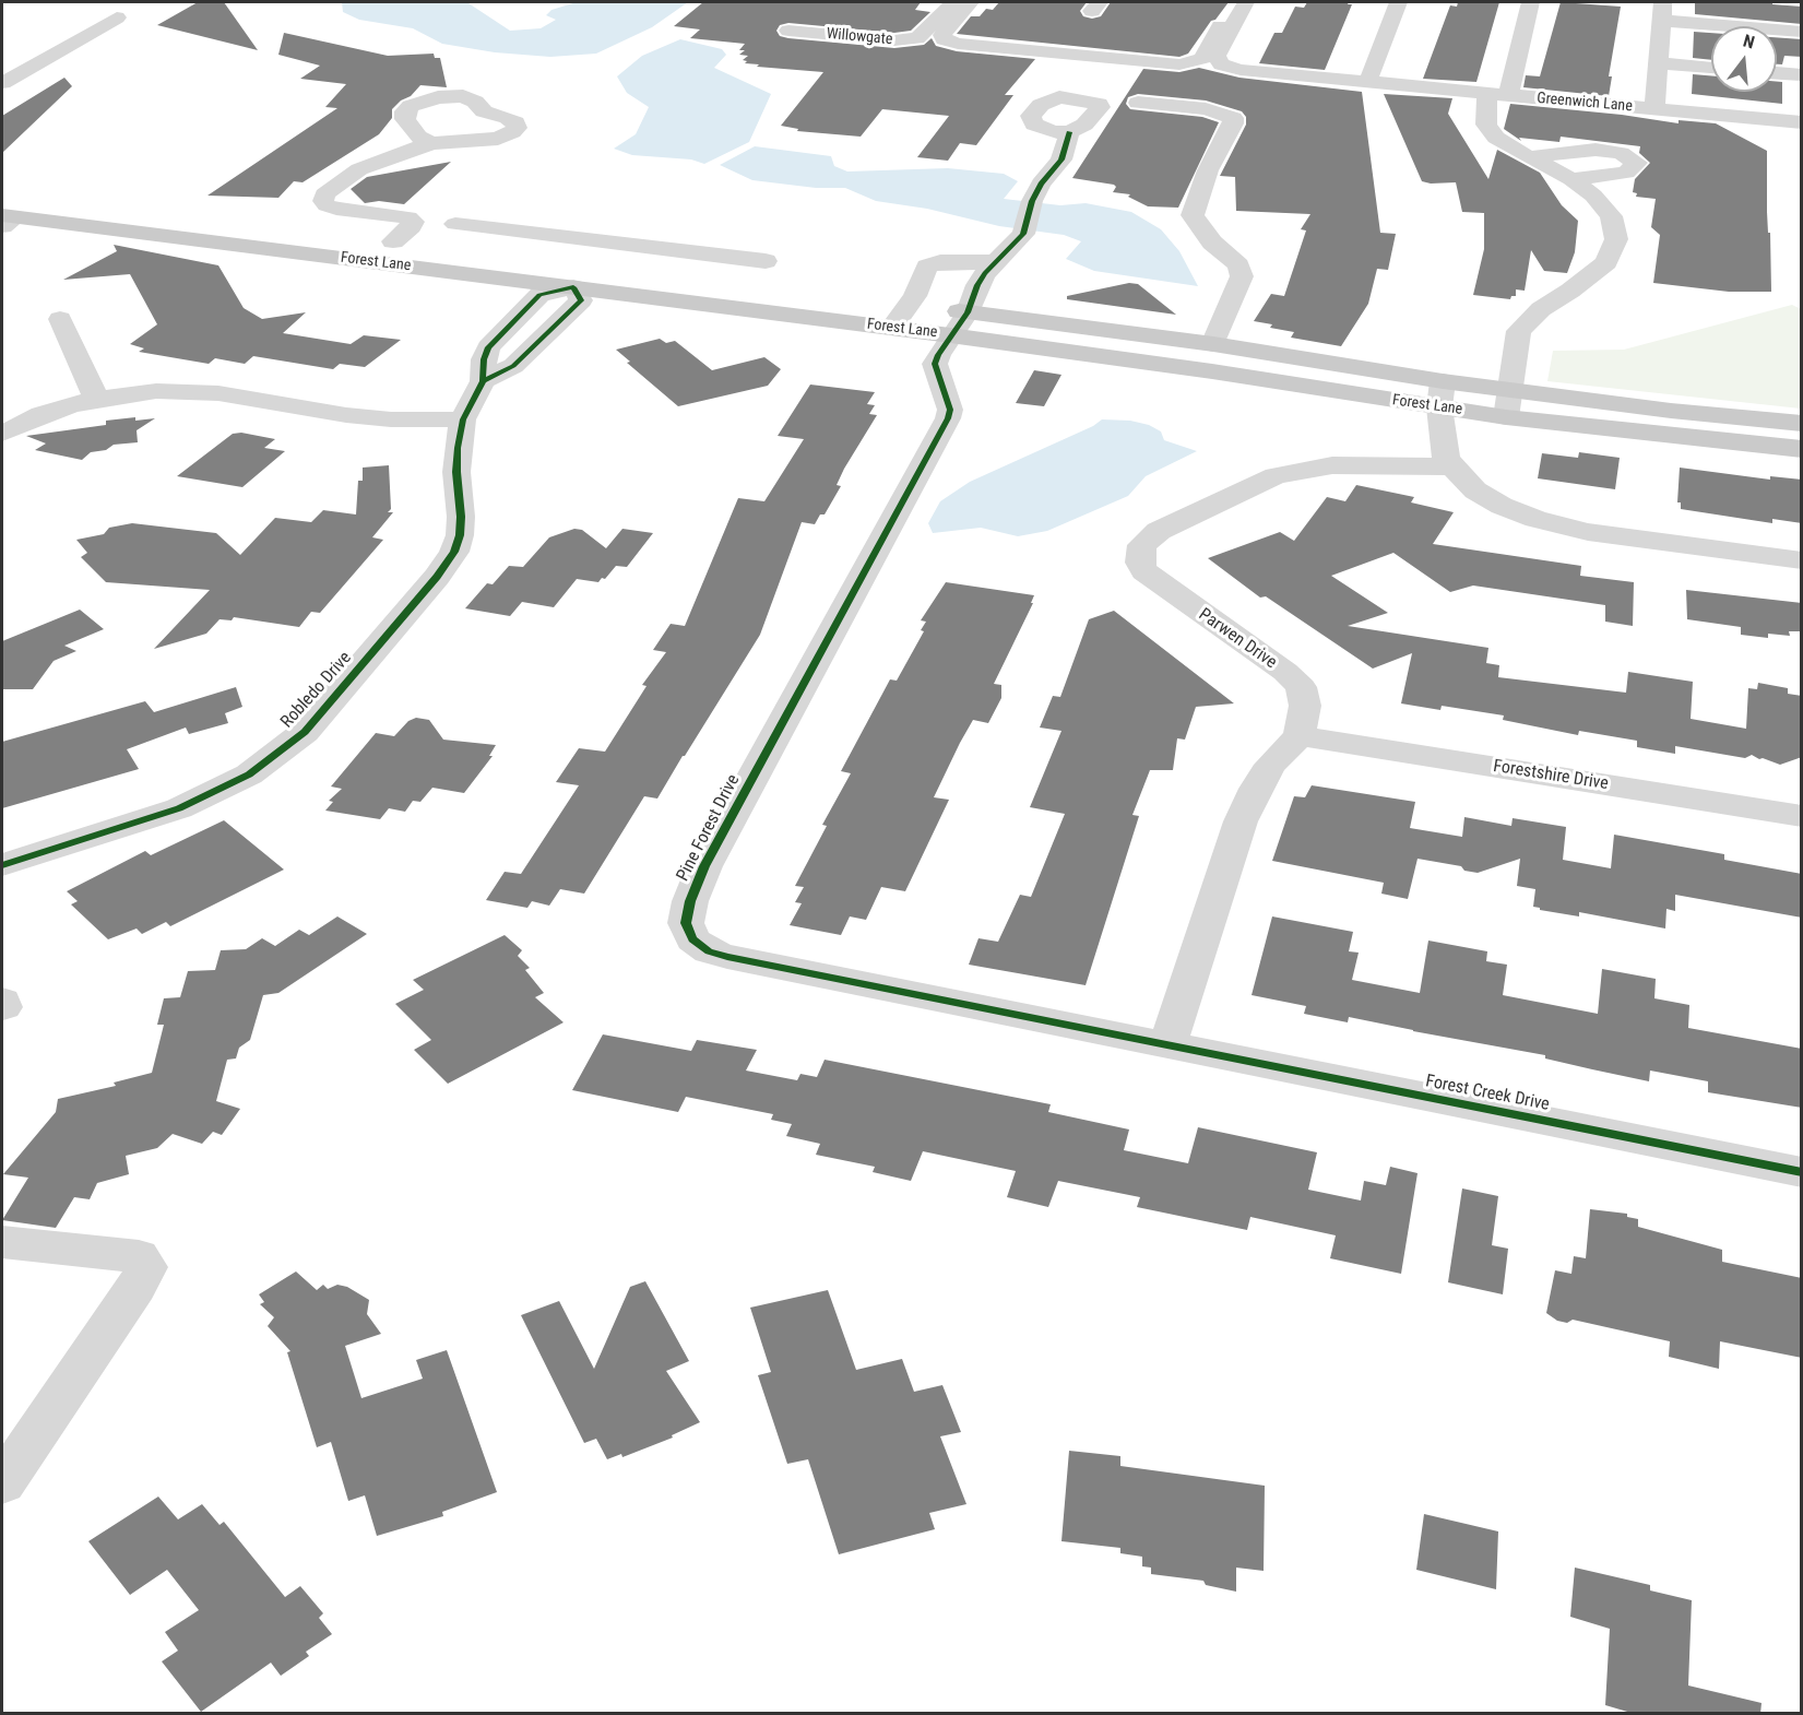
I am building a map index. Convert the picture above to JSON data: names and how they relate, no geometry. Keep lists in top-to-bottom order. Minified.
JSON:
{"streets":{"main road":["Forest Lane"],"street":["Willowgate","Greenwich Lane","Parwen Drive","Robledo Drive","Forestshire Drive","Pine Forest Drive","Forest Creek Drive"]},"crossings":[["Forest Lane","Robledo Drive"],["Forest Lane","Pine Forest Drive"],["Parwen Drive","Forestshire Drive"],["Pine Forest Drive","Forest Creek Drive"]],"north":"top"}
